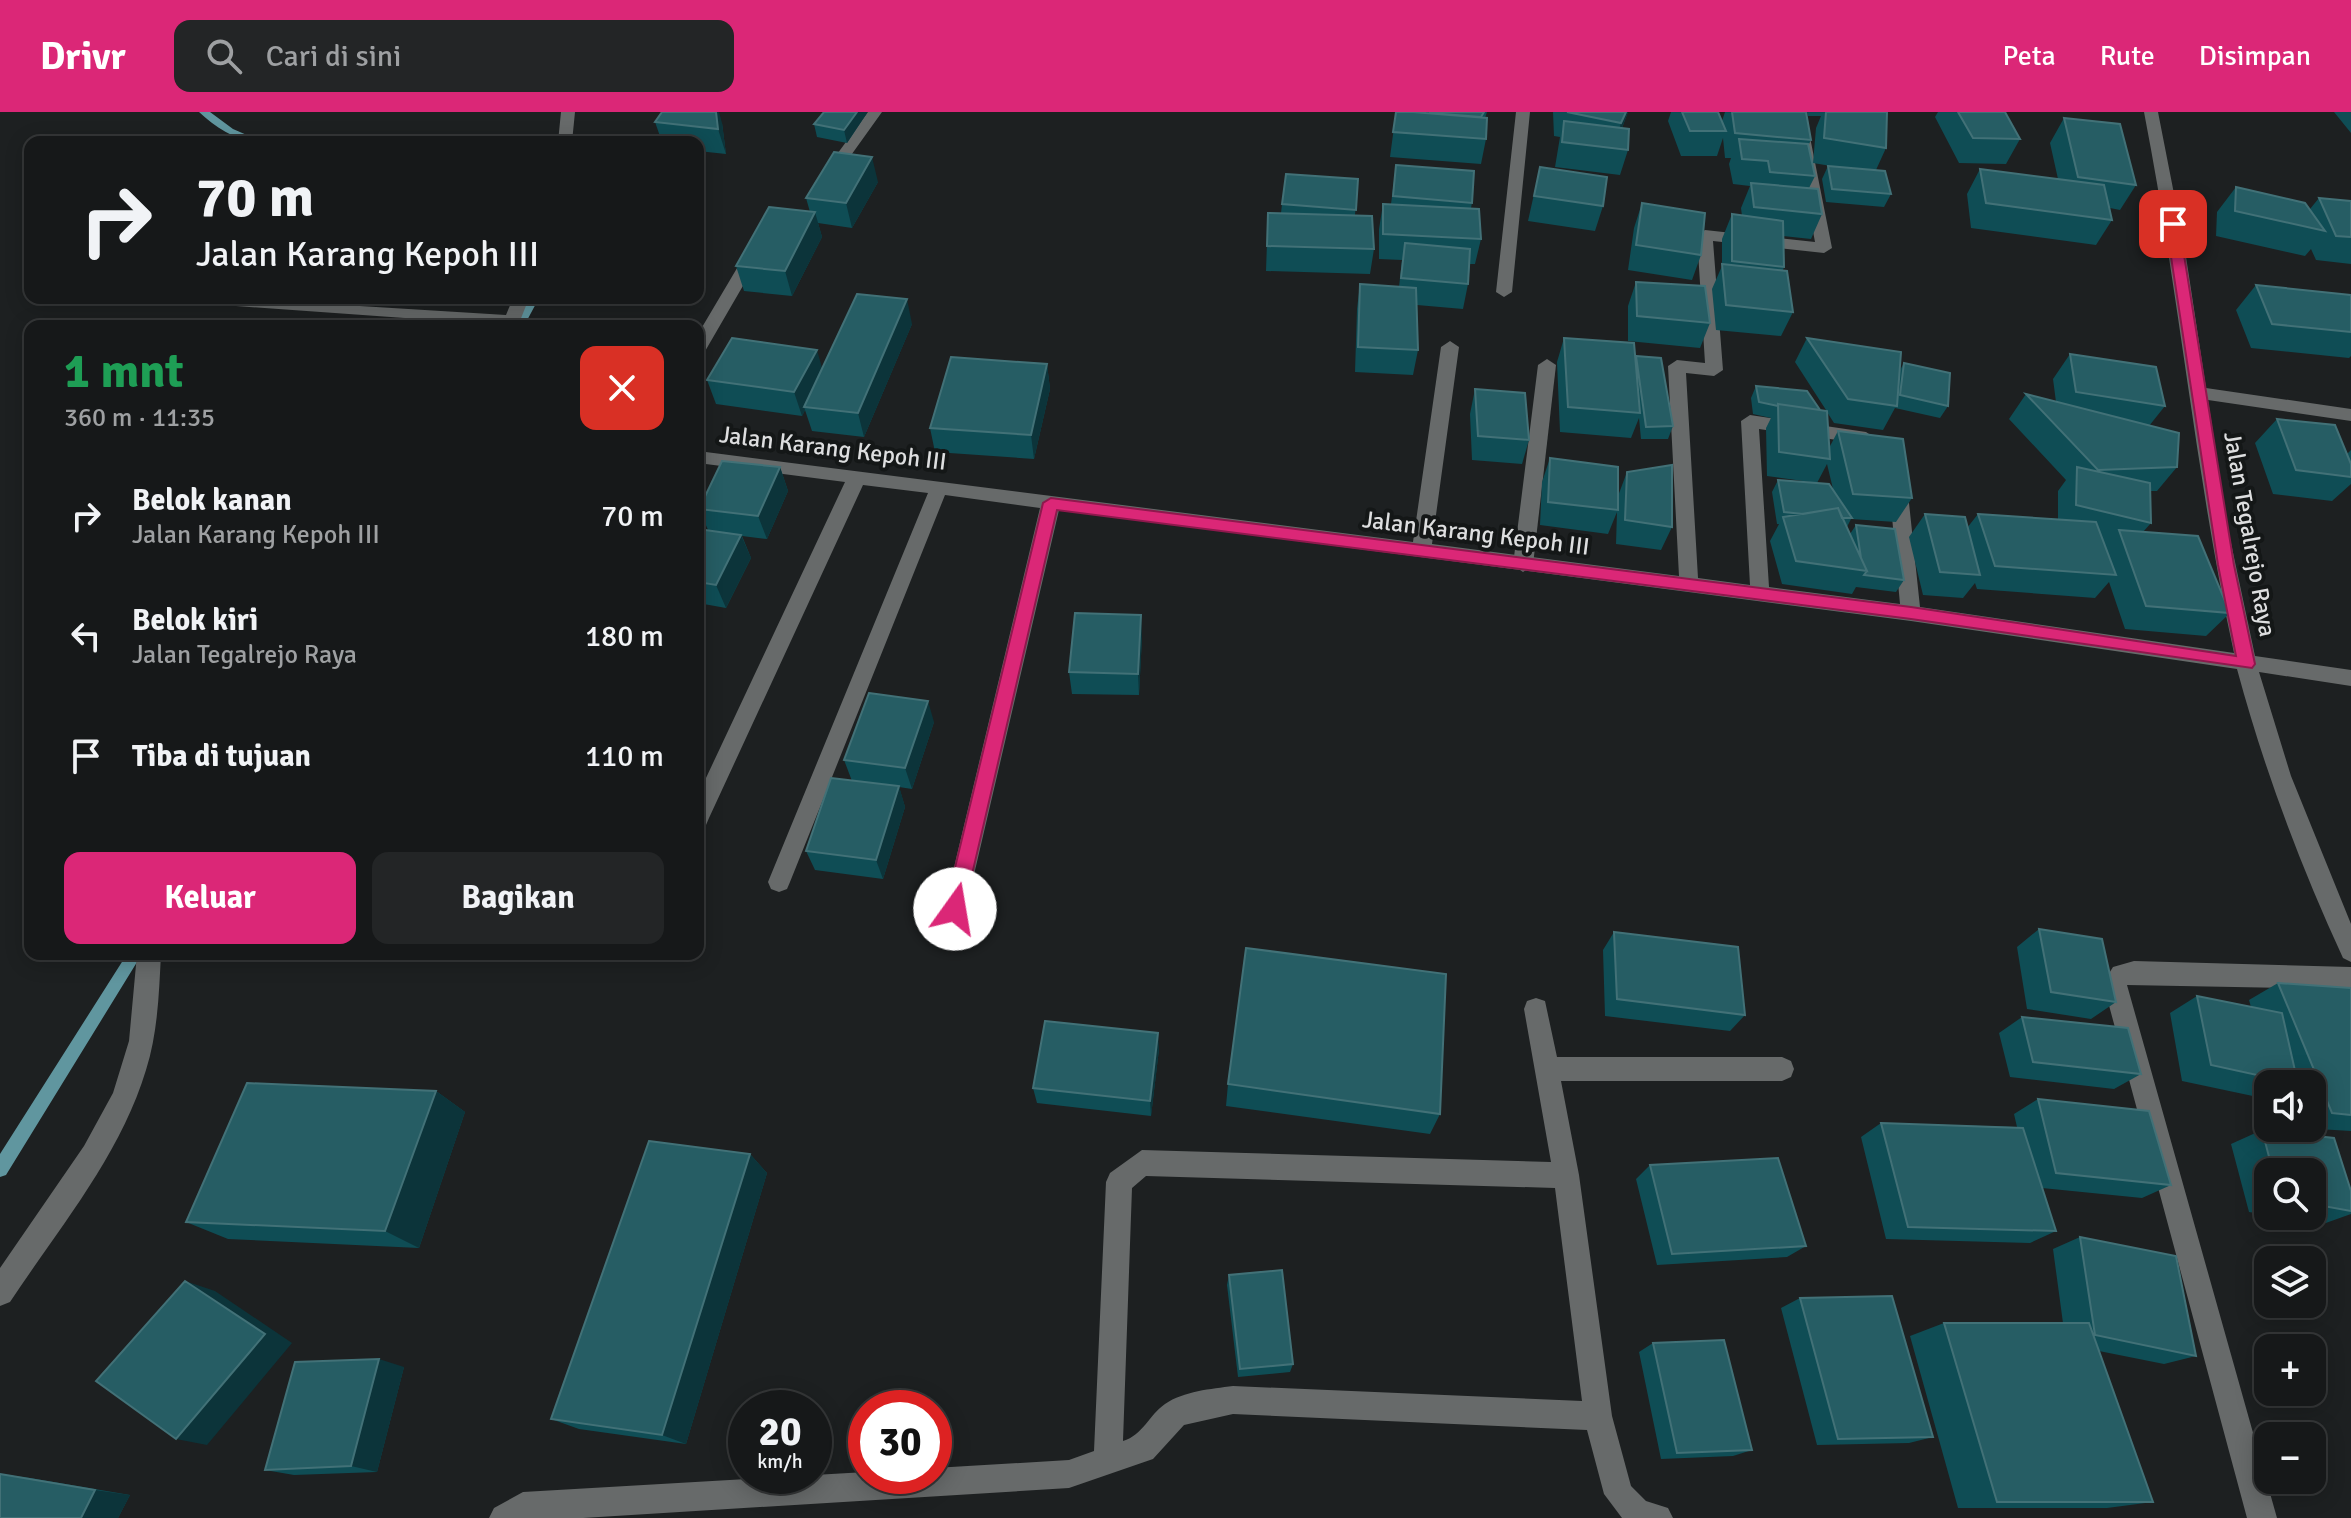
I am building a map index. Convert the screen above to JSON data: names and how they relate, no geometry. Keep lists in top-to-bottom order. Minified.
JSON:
{"streets":{"street":["Jalan Karang Kepoh III","Jalan Tegalrejo Raya"]},"crossings":[["Jalan Karang Kepoh III","Jalan Tegalrejo Raya"]],"page":{"header":"Drivr","search":"Cari di sini","nav":["Peta","Rute","Disimpan"],"turn":["70 m","Jalan Karang Kepoh III"],"heading":["1 mnt","360 m · 11:35"],"list":[{"name":"Belok kanan","note":"Jalan Karang Kepoh III","value":"70 m"},{"name":"Belok kiri","note":"Jalan Tegalrejo Raya","value":"180 m"},{"name":"Tiba di tujuan","value":"110 m"}],"buttons":["Keluar","Bagikan"],"map_buttons":["+","−"],"speed":"20 km/h","limit":"30"}}
